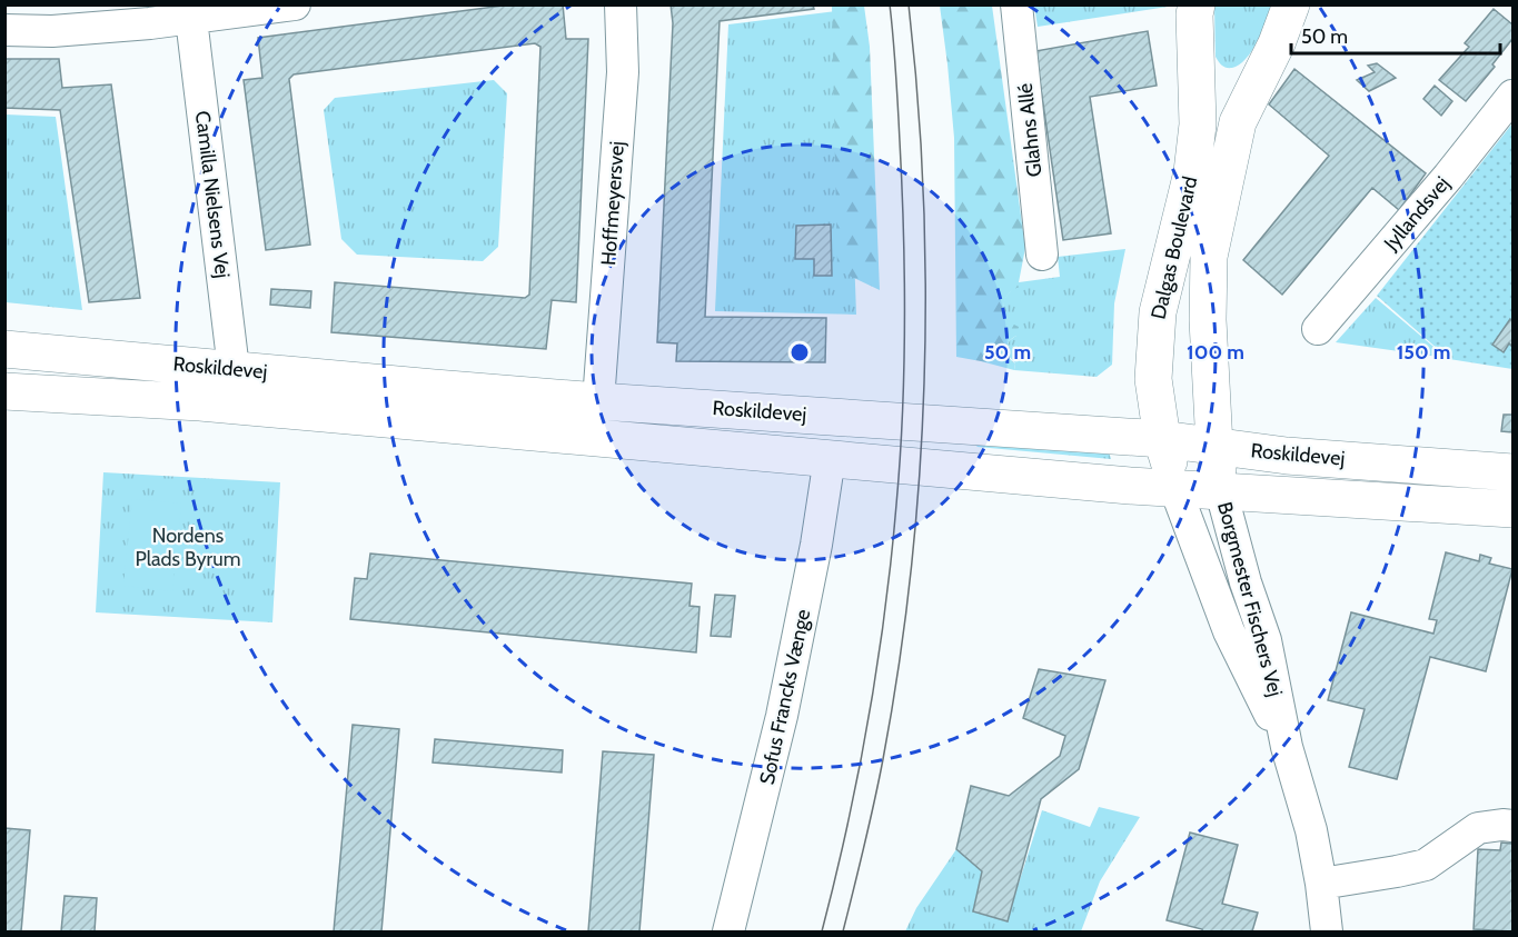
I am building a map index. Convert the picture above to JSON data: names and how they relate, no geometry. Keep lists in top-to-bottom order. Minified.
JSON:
{"streets":{"street":["Glahns Allé","Camilla Nielsens Vej","Hoffmeyersvej","Jyllandsvej","Dalgas Boulevard","Roskildevej","Borgmester Fischers Vej","Sofus Francks Vænge"]},"crossings":[["Camilla Nielsens Vej","Roskildevej"],["Hoffmeyersvej","Roskildevej"],["Dalgas Boulevard","Roskildevej"],["Dalgas Boulevard","Borgmester Fischers Vej"],["Roskildevej","Borgmester Fischers Vej"],["Roskildevej","Sofus Francks Vænge"]],"parks":["Nordens Plads Byrum"],"scale_bar":"50 m","rings":["50 m","100 m","150 m"]}
